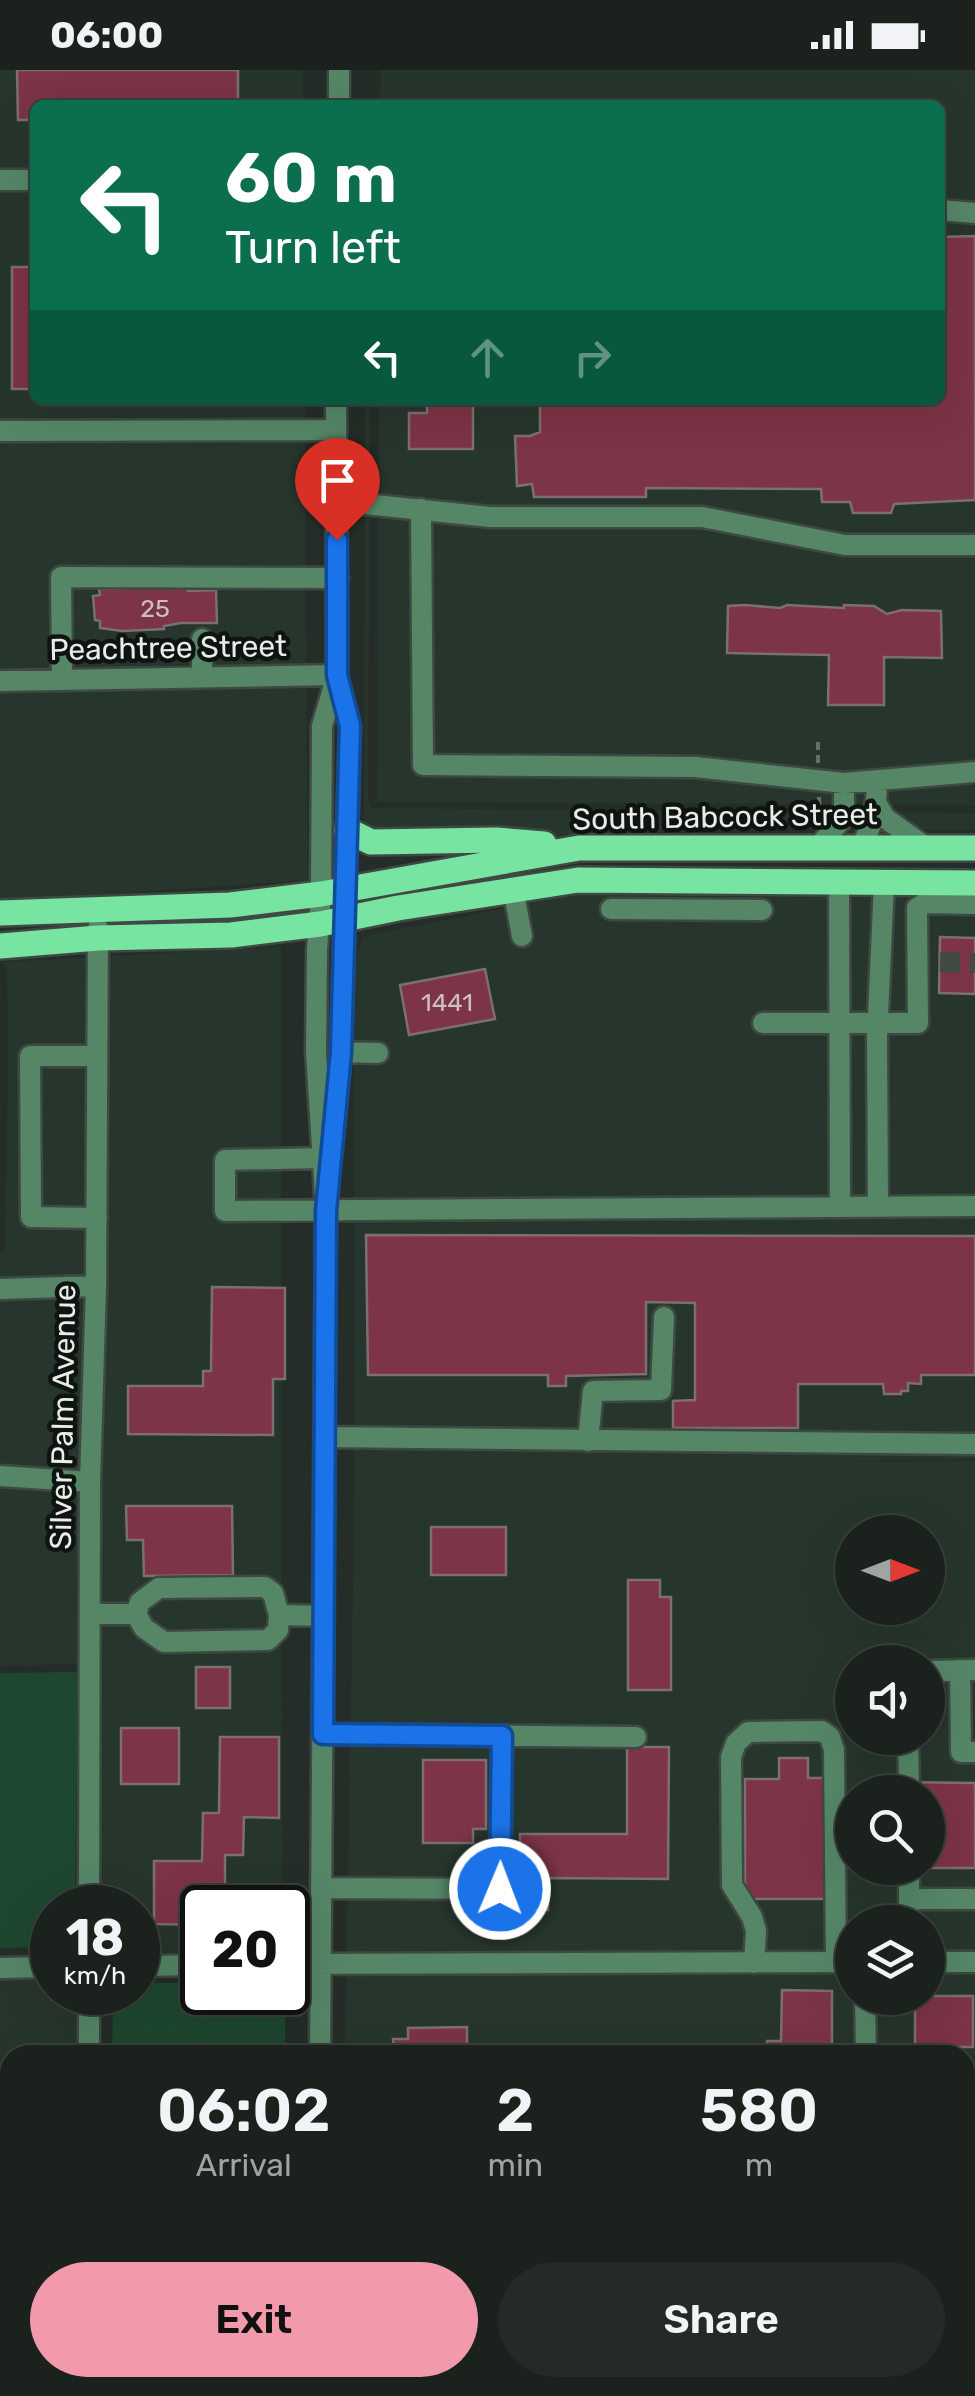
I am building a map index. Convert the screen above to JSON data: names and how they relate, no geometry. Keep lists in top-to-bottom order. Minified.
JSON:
{"streets":{"main road":["South Babcock Street"],"street":["Peachtree Street","Silver Palm Avenue"]},"crossings":[["South Babcock Street","Silver Palm Avenue"]],"house_numbers":["25","1441"],"north":"right","page":{"status":"06:00","turn":["60 m","Turn left"],"speed":"18 km/h","limit":"20","eta":["06:02","Arrival","2","min","580","m"],"buttons":["Exit","Share"]}}
